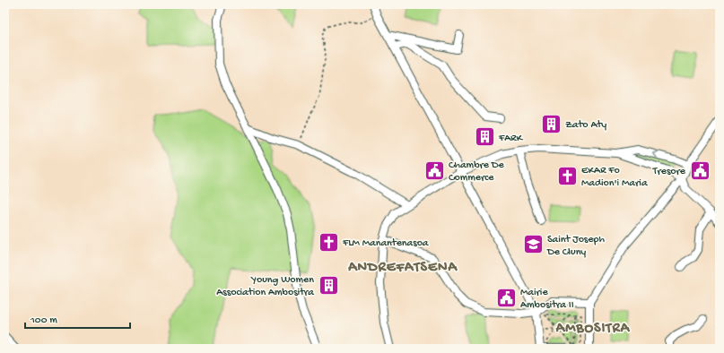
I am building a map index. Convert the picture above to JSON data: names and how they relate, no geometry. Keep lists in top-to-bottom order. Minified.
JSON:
{"districts":["ANDREFATSENA","AMBOSITRA"],"places":{"building":["Zato Aty","FARK","Young Women Association Ambositra"],"public building":["Chambre De Commerce","Tresore","Mairie Ambositra II"],"church":["EKAR Fo Madion'i Maria","FLM Manantenasoa"],"school or university":["Saint Joseph De Cluny"]},"scale_bar":"100 m"}
